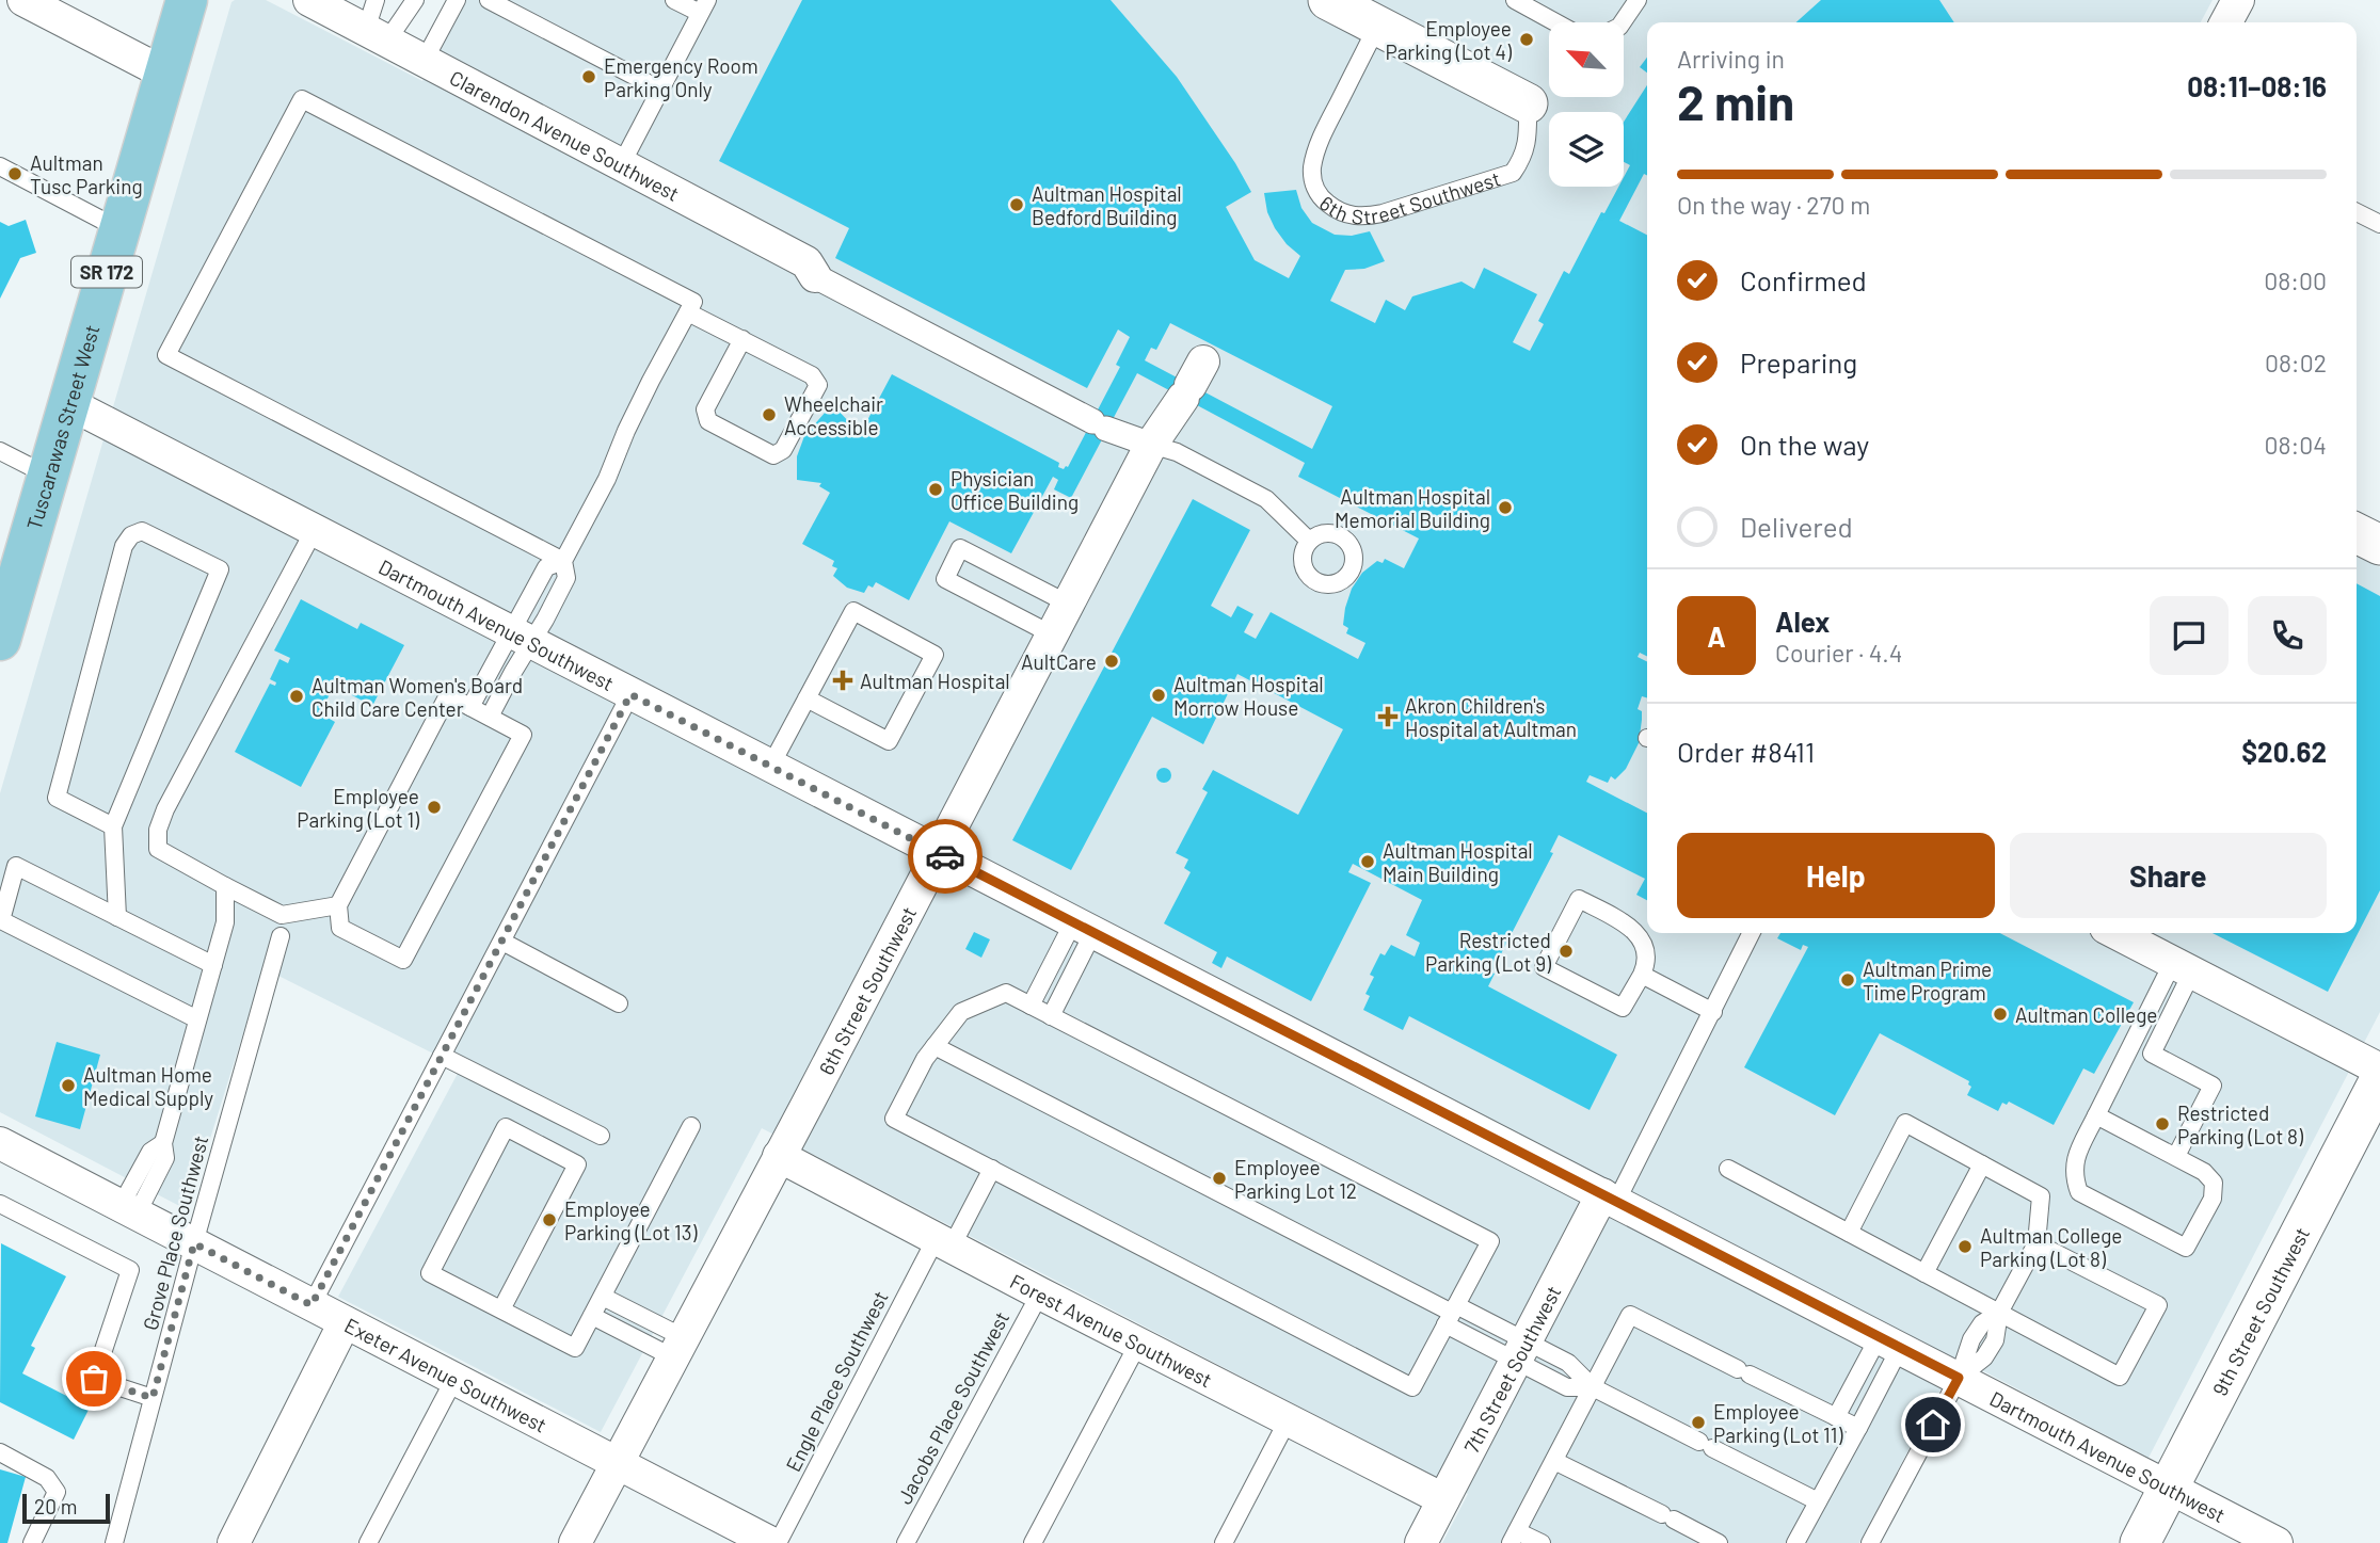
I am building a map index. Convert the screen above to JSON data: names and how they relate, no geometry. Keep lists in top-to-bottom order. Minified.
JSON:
{"streets":{"main road":["SR 172","Tuscarawas Street West"],"street":["Clarendon Avenue Southwest","6th Street Southwest","Dartmouth Avenue Southwest","9th Street Southwest","Forest Avenue Southwest","7th Street Southwest","Exeter Avenue Southwest"],"lane":["Grove Place Southwest","Engle Place Southwest","Jacobs Place Southwest"]},"crossings":[["6th Street Southwest","Dartmouth Avenue Southwest"],["6th Street Southwest","Forest Avenue Southwest"],["6th Street Southwest","Exeter Avenue Southwest"],["Tuscarawas Street West","Dartmouth Avenue Southwest"],["Dartmouth Avenue Southwest","9th Street Southwest"],["Dartmouth Avenue Southwest","7th Street Southwest"],["Grove Place Southwest","Exeter Avenue Southwest"],["Forest Avenue Southwest","7th Street Southwest"],["Forest Avenue Southwest","Engle Place Southwest"],["Forest Avenue Southwest","Jacobs Place Southwest"]],"places":{"other":["Employee Parking (Lot 4)","Emergency Room Parking Only","Aultman Tusc Parking","Aultman Hospital Bedford Building","Wheelchair Accessible","Physician Office Building","Aultman Hospital Memorial Building","AultCare","Aultman Hospital Morrow House","Aultman Women's Board Child Care Center","Employee Parking (Lot 1)","Aultman Hospital Main Building","Restricted Parking (Lot 9)","Aultman Prime Time Program","Aultman College","Aultman Home Medical Supply","Restricted Parking (Lot 8)","Employee Parking Lot 12","Employee Parking (Lot 13)","Aultman College Parking (Lot 8)","Employee Parking (Lot 11)"],"health":["Aultman Hospital","Akron Children's Hospital at Aultman"]},"scale_bar":"20 m","north":"top left","page":{"heading":["2 min","Arriving in","08:11–08:16"],"panel":["Alex","Courier · 4.4","Order #8411","$20.62"],"bar":"On the way · 270 m","list":[["Confirmed","08:00"],["Preparing","08:02"],["On the way","08:04"],"Delivered"],"round":"A","buttons":["Help","Share"],"scale":"20 m"}}
